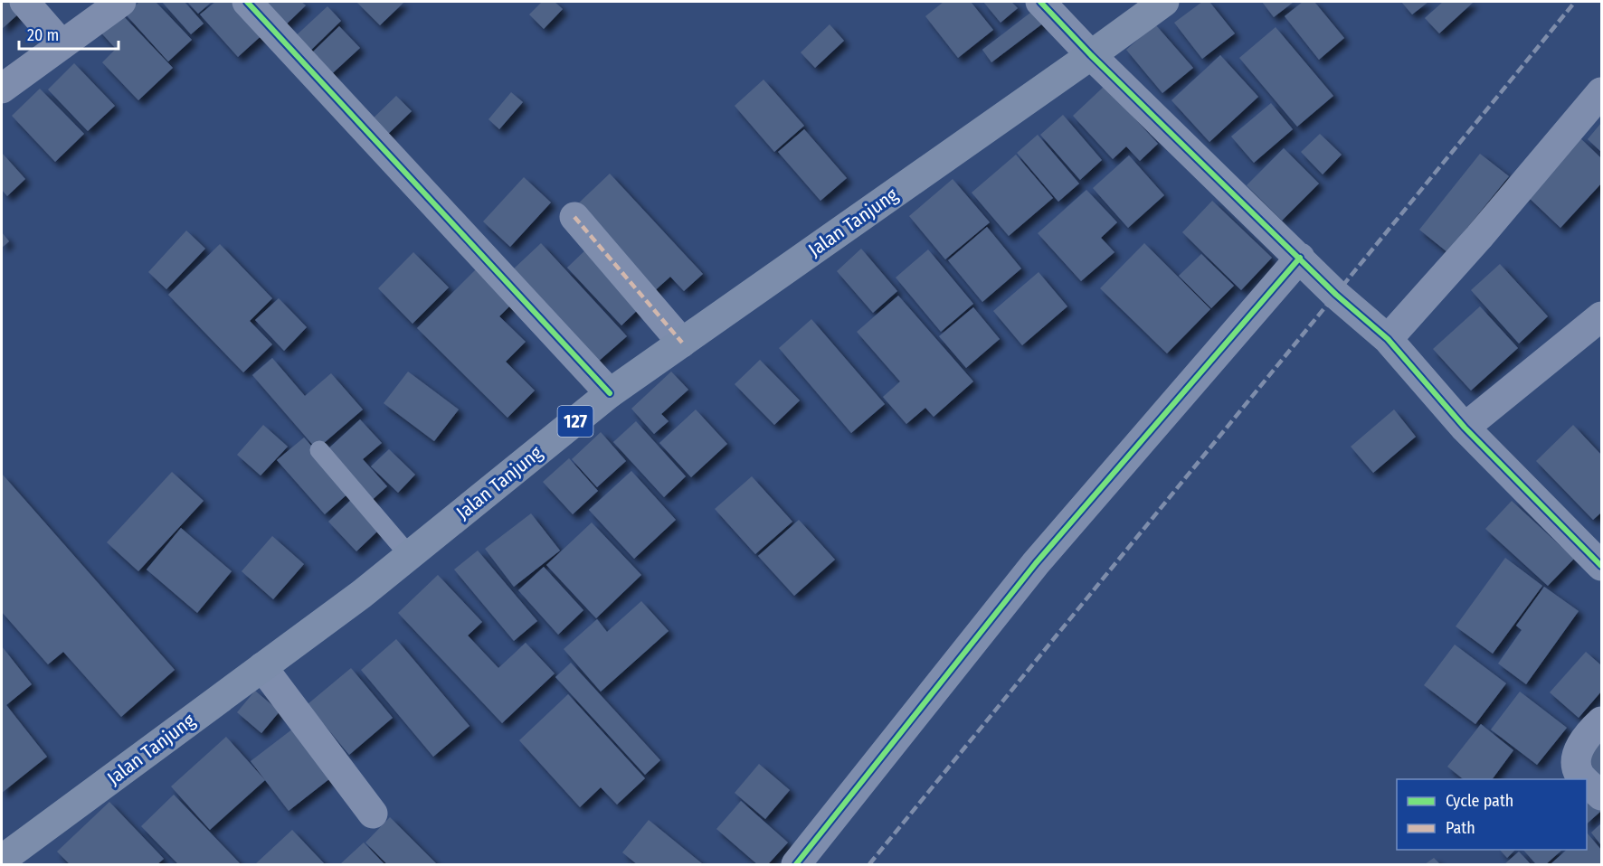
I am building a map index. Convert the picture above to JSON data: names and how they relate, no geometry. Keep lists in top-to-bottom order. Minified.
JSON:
{"streets":{"main road":["Jalan Tanjung","127"]},"legend":["Cycle path","Path"],"scale_bar":"20 m"}
